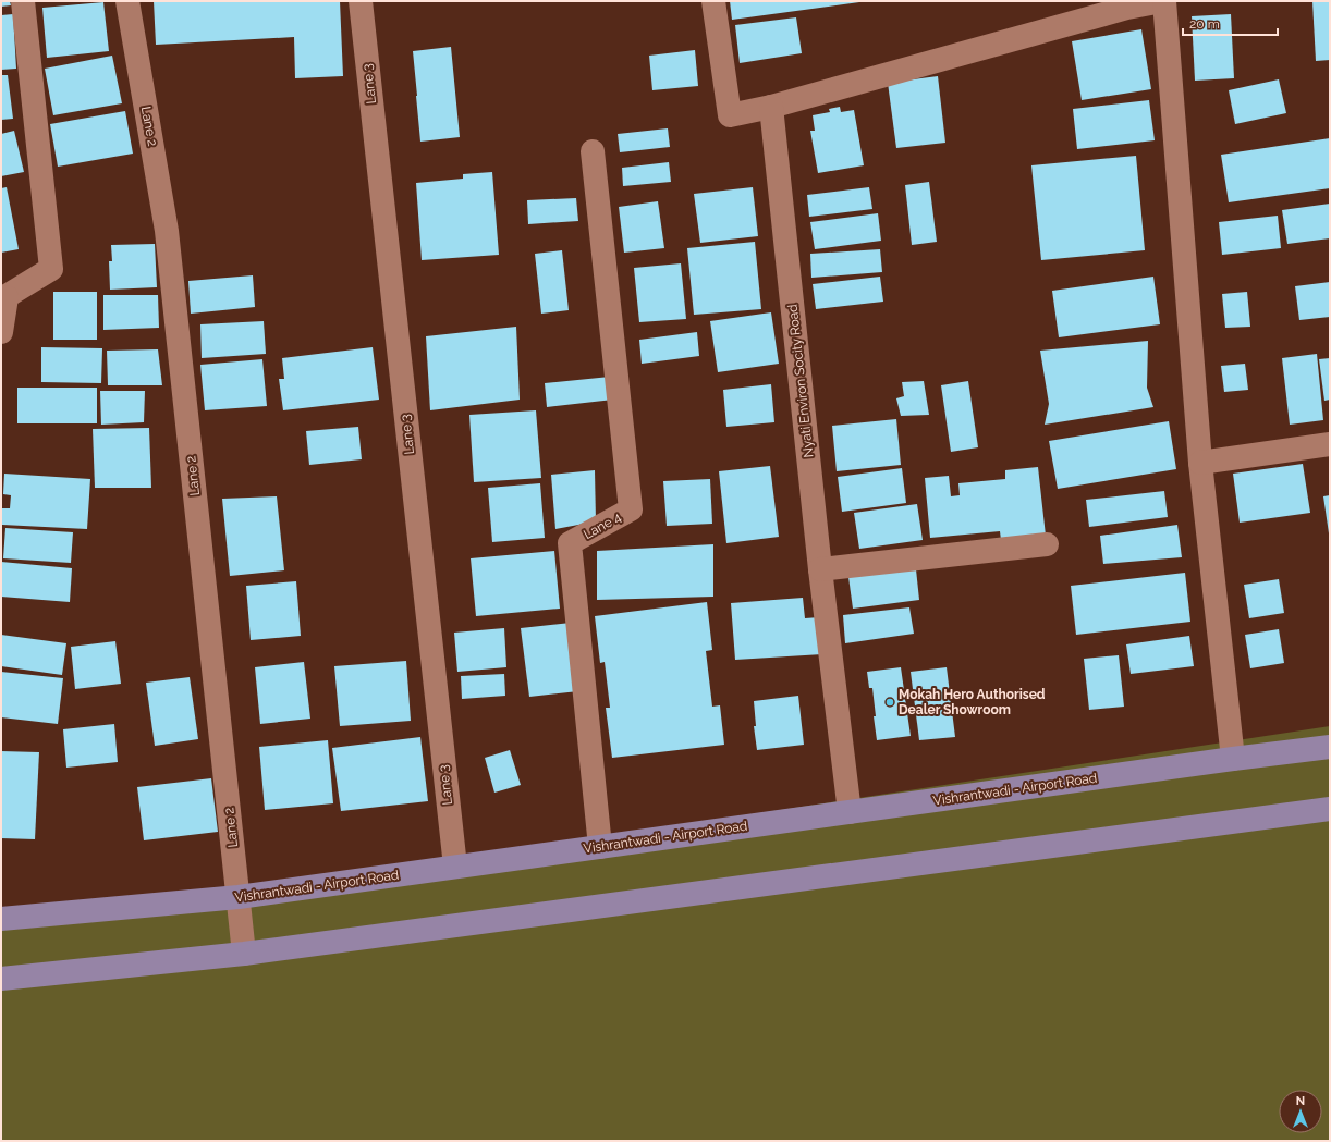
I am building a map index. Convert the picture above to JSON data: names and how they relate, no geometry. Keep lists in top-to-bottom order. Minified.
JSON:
{"streets":{"main road":["Vishrantwadi - Airport Road"],"street":["Lane 3","Lane 2","Nyati Environ Socity Road","Lane 4"]},"crossings":[["Lane 3","Vishrantwadi - Airport Road"],["Lane 2","Vishrantwadi - Airport Road"],["Nyati Environ Socity Road","Vishrantwadi - Airport Road"],["Lane 4","Vishrantwadi - Airport Road"]],"places":["Mokah Hero Authorised Dealer Showroom"],"scale_bar":"20 m","north":"top"}
